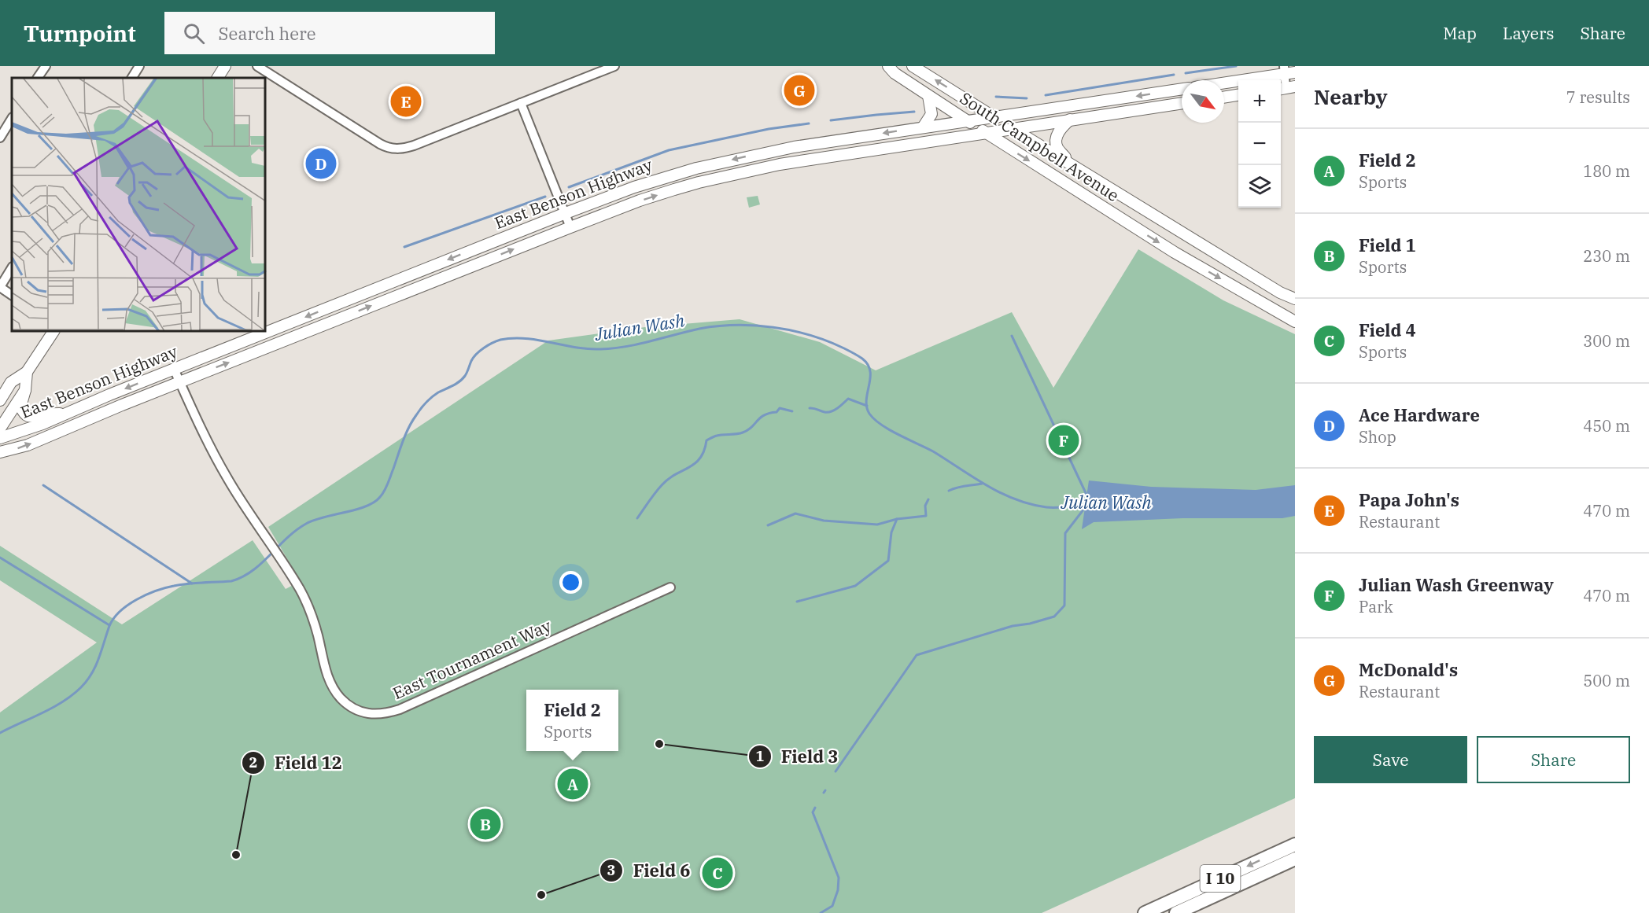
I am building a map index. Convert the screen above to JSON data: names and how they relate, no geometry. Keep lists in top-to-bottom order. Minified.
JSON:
{"streets":{"highway":["I 10"],"main road":["South Campbell Avenue","East Benson Highway"],"street":["East Tournament Way"]},"crossings":[["South Campbell Avenue","East Benson Highway"],["East Benson Highway","East Tournament Way"]],"water":["Julian Wash"],"places":["Field 3","Field 12","Field 6"],"north":"bottom right","page":{"header":"Turnpoint","search":"Search here","nav":["Map","Layers","Share"],"heading":["Nearby","7 results"],"pins":["G","E","D","F","A","B","C"],"map_buttons":["+","−"],"list":[{"mark":"A","name":"Field 2","note":"Sports","value":"180 m"},{"mark":"B","name":"Field 1","note":"Sports","value":"230 m"},{"mark":"C","name":"Field 4","note":"Sports","value":"300 m"},{"mark":"D","name":"Ace Hardware","note":"Shop","value":"450 m"},{"mark":"E","name":"Papa John's","note":"Restaurant","value":"470 m"},{"mark":"F","name":"Julian Wash Greenway","note":"Park","value":"470 m"},{"mark":"G","name":"McDonald's","note":"Restaurant","value":"500 m"}],"popup":["Field 2","Sports"],"buttons":["Save","Share"]}}
